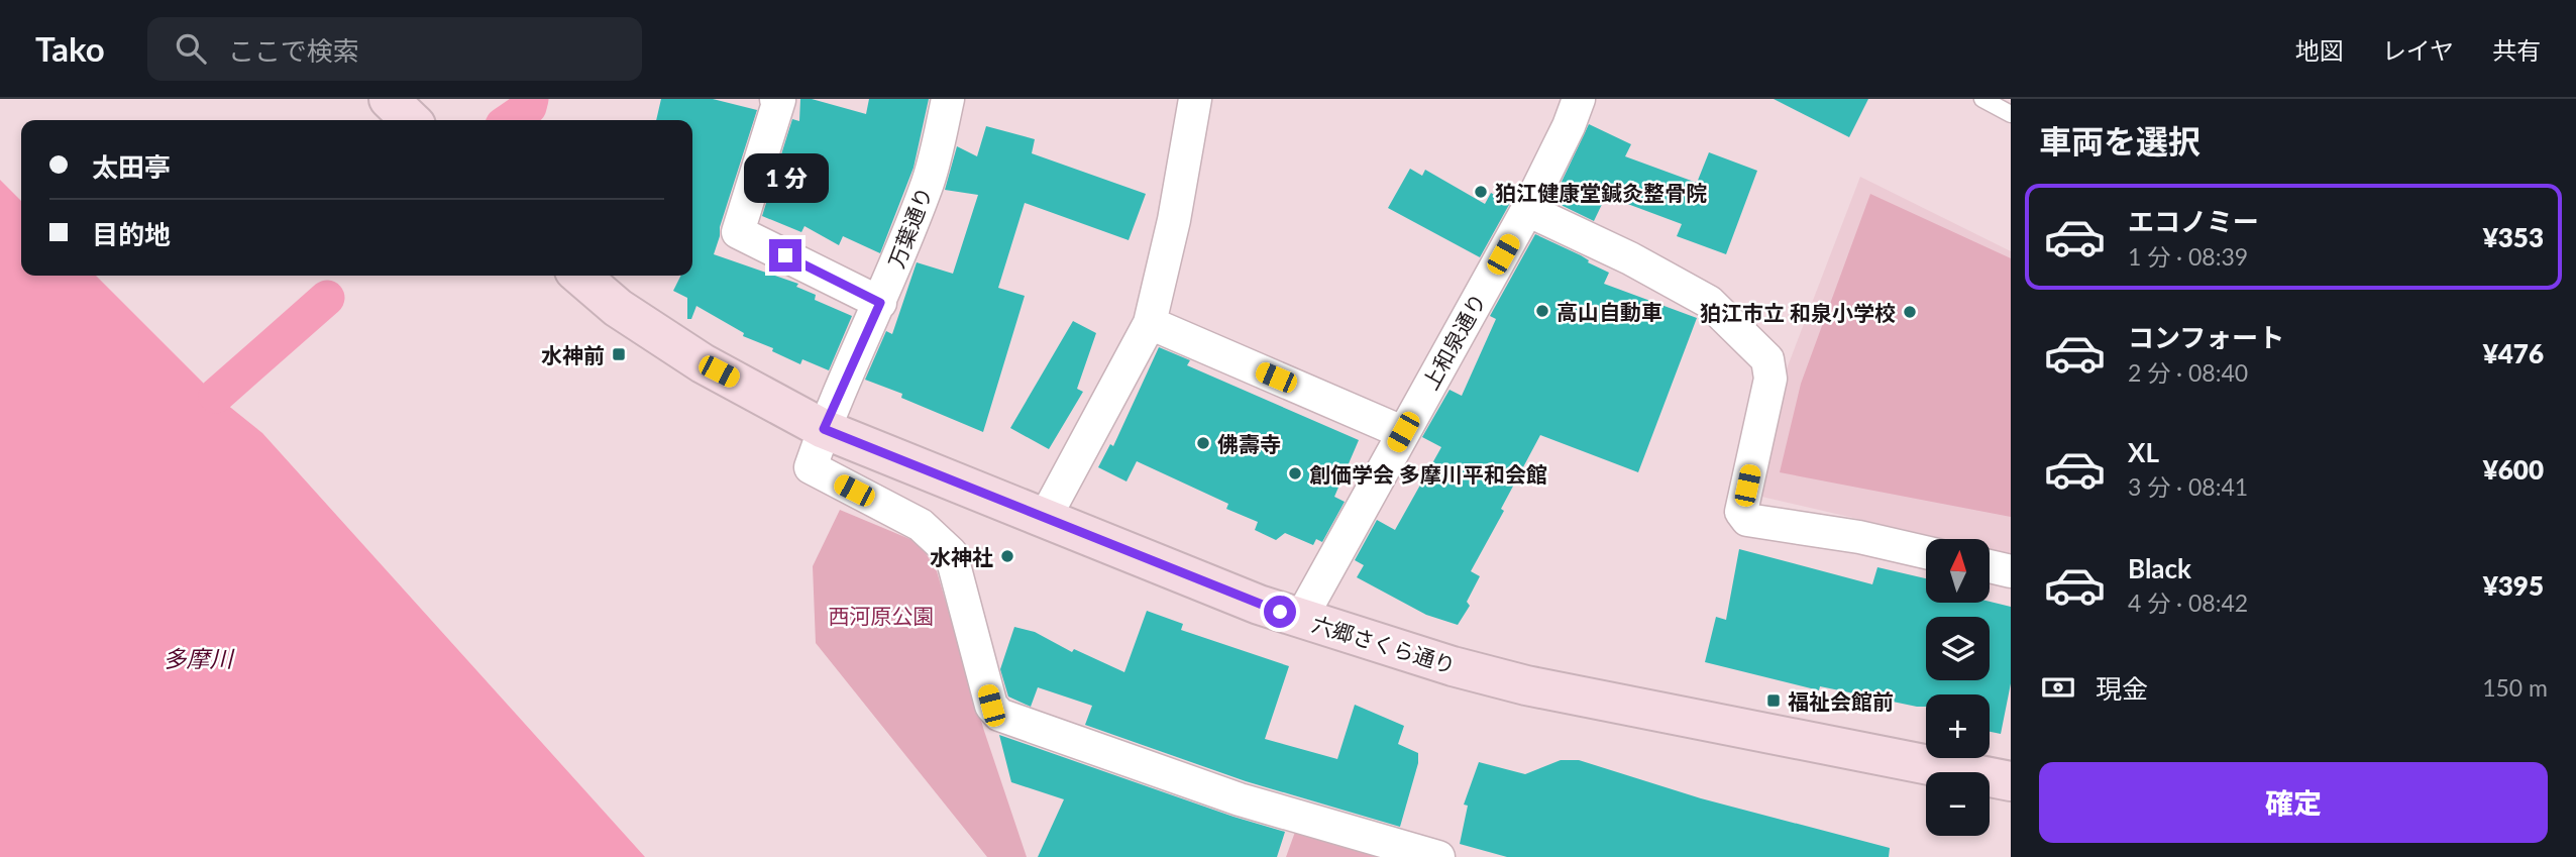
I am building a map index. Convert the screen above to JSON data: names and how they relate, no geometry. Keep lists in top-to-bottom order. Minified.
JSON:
{"streets":{"main road":["六郷さくら通り"],"street":["万葉通り","上和泉通り"]},"crossings":[["万葉通り","六郷さくら通り"],["上和泉通り","六郷さくら通り"]],"water":["多摩川"],"parks":["西河原公園"],"places":{"other":["狛江健康堂鍼灸整骨院","高山自動車","狛江市立 和泉小学校","佛壽寺","創価学会 多摩川平和会館","水神社"],"transit":["水神前","福祉会館前"]},"north":"top","page":{"header":"Tako","search":"ここで検索","nav":["地図","レイヤ","共有"],"heading":"車両を選択","banner":["太田亭","目的地"],"bubble":"1 分","list":[{"name":"エコノミー","note":"1 分 · 08:39","value":"¥353"},{"name":"コンフォート","note":"2 分 · 08:40","value":"¥476"},{"name":"XL","note":"3 分 · 08:41","value":"¥600"},{"name":"Black","note":"4 分 · 08:42","value":"¥395"}],"map_buttons":["+","−"],"pay":["現金","150 m"],"buttons":"確定"}}
